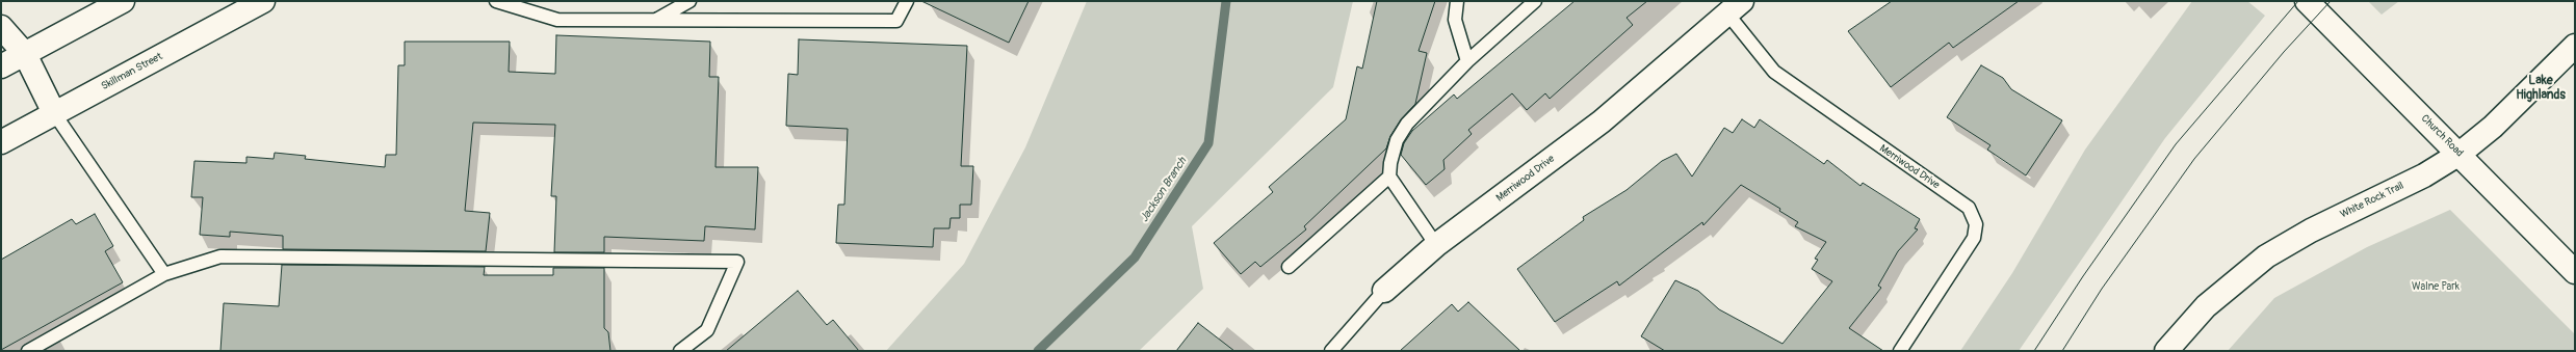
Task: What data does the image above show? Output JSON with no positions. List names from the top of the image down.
{
  "streets": {
    "street": [
      "Skillman Street",
      "Church Road",
      "Merriwood Drive",
      "White Rock Trail"
    ]
  },
  "crossings": [
    ["Church Road", "White Rock Trail"]
  ],
  "districts": ["Lake Highlands"],
  "water": ["Jackson Branch"],
  "parks": ["Walne Park"]
}
